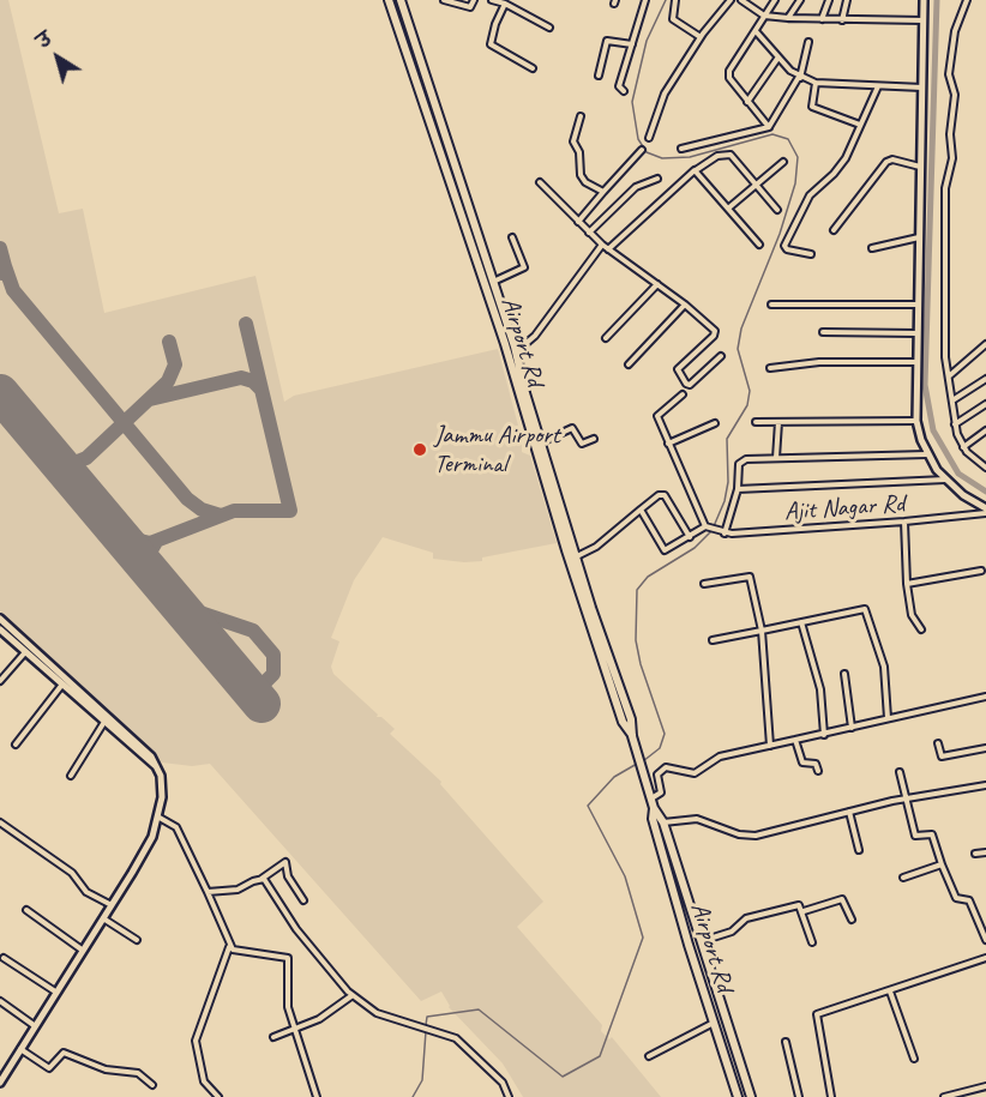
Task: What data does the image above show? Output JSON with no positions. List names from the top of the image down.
{
  "streets": {
    "main road": ["Airport Rd"],
    "street": ["Ajit Nagar Rd"]
  },
  "places": ["Jammu Airport Terminal"],
  "north": "top left"
}
